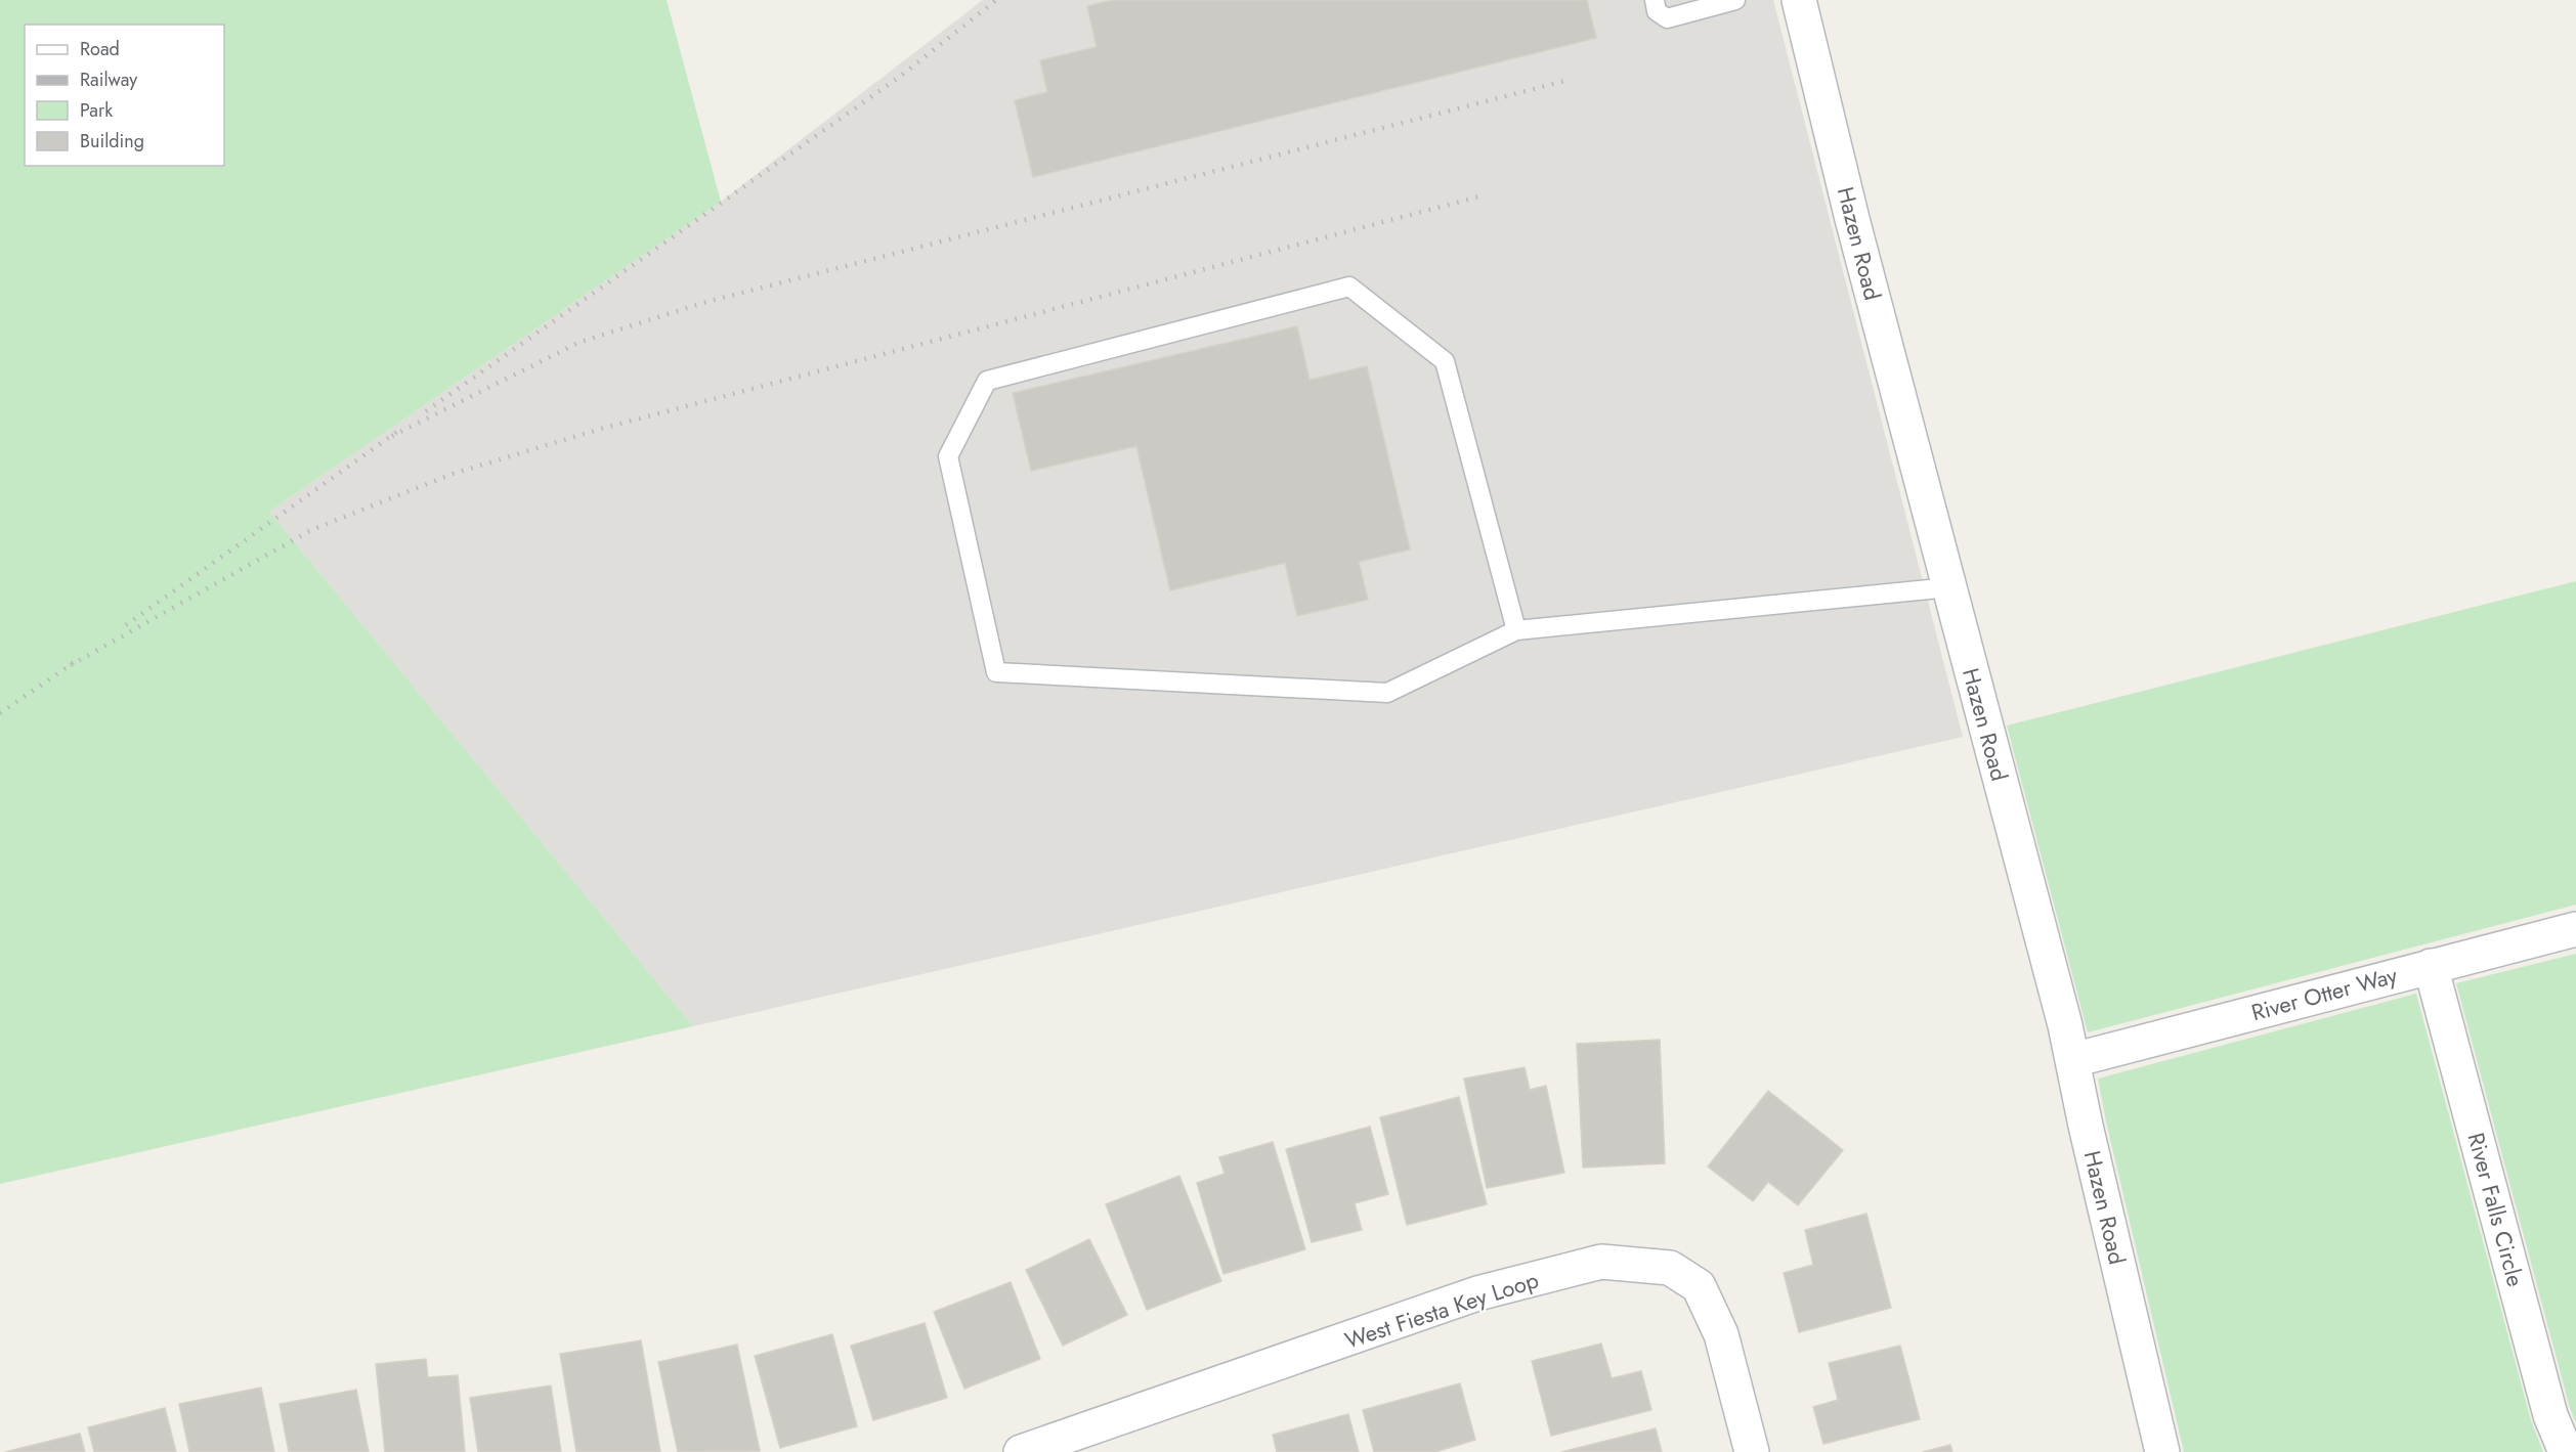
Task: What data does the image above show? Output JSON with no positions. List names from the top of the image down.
{
  "streets": {
    "street": [
      "Hazen Road",
      "River Otter Way",
      "River Falls Circle",
      "West Fiesta Key Loop"
    ]
  },
  "crossings": [
    ["Hazen Road", "River Otter Way"],
    ["River Otter Way", "River Falls Circle"]
  ],
  "legend": [
    "Road",
    "Railway",
    "Park",
    "Building"
  ]
}
